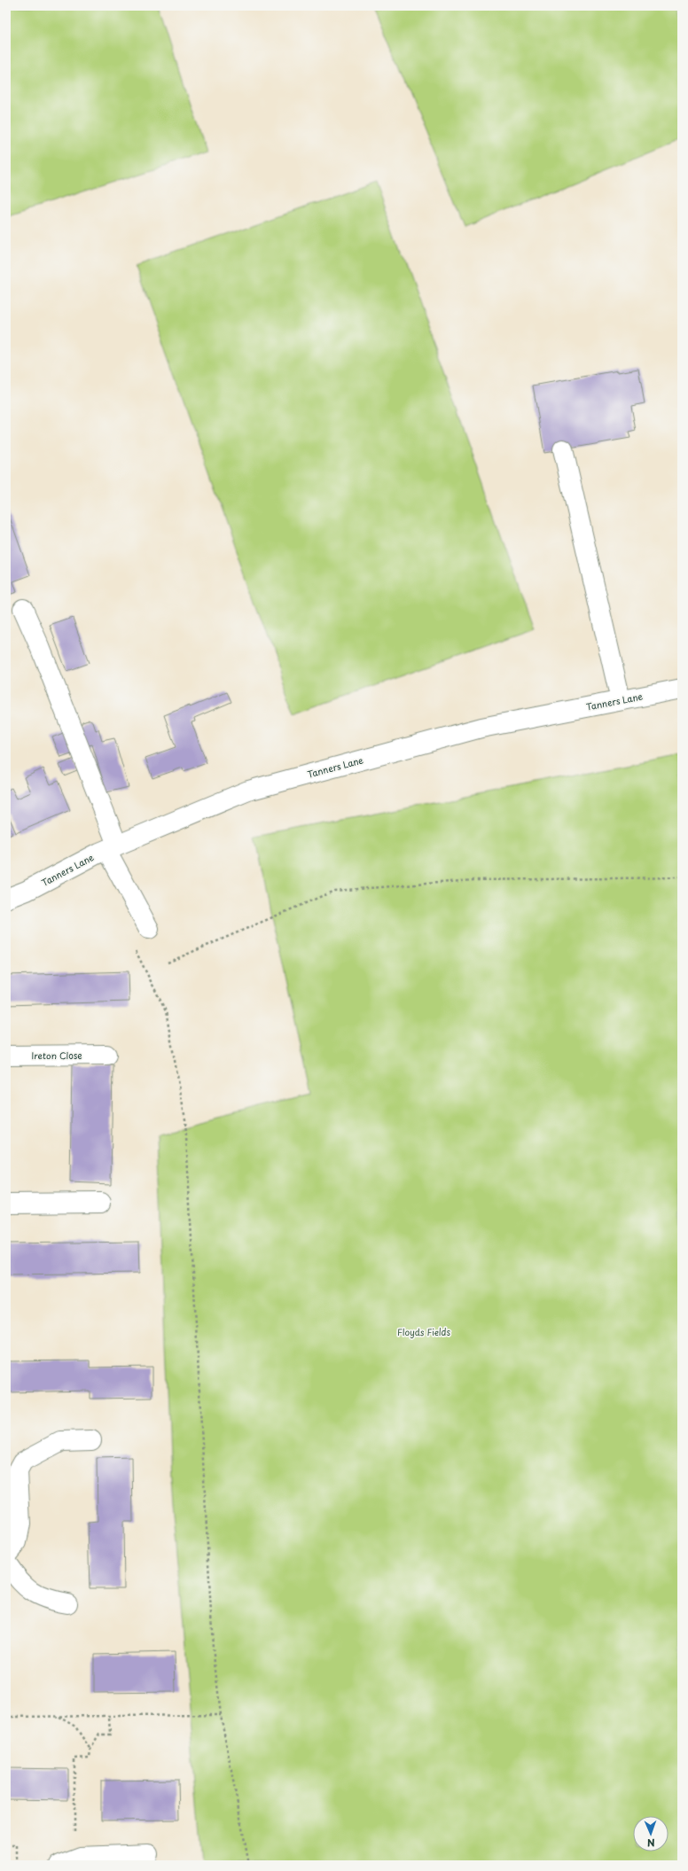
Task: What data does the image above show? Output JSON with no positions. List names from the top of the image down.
{
  "streets": {
    "main road": ["Tanners Lane", "Ireton Close"]
  },
  "parks": ["Floyds Fields"],
  "north": "bottom"
}
